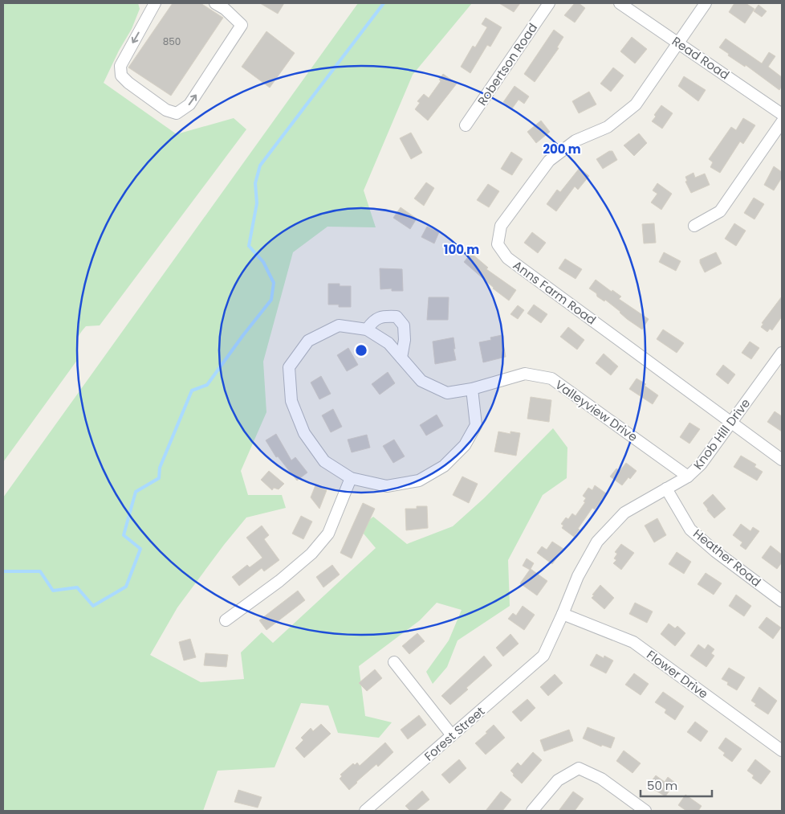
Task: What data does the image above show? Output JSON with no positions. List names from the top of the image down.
{
  "streets": {
    "street": [
      "Read Road",
      "Robertson Road",
      "Anns Farm Road",
      "Valleyview Drive",
      "Knob Hill Drive",
      "Heather Road",
      "Flower Drive",
      "Forest Street"
    ]
  },
  "crossings": [
    ["Read Road", "Anns Farm Road"],
    ["Anns Farm Road", "Knob Hill Drive"],
    ["Valleyview Drive", "Knob Hill Drive"],
    ["Knob Hill Drive", "Heather Road"],
    ["Knob Hill Drive", "Flower Drive"],
    ["Knob Hill Drive", "Forest Street"]
  ],
  "house_numbers": ["850"],
  "scale_bar": "50 m",
  "rings": ["200 m", "100 m"]
}
